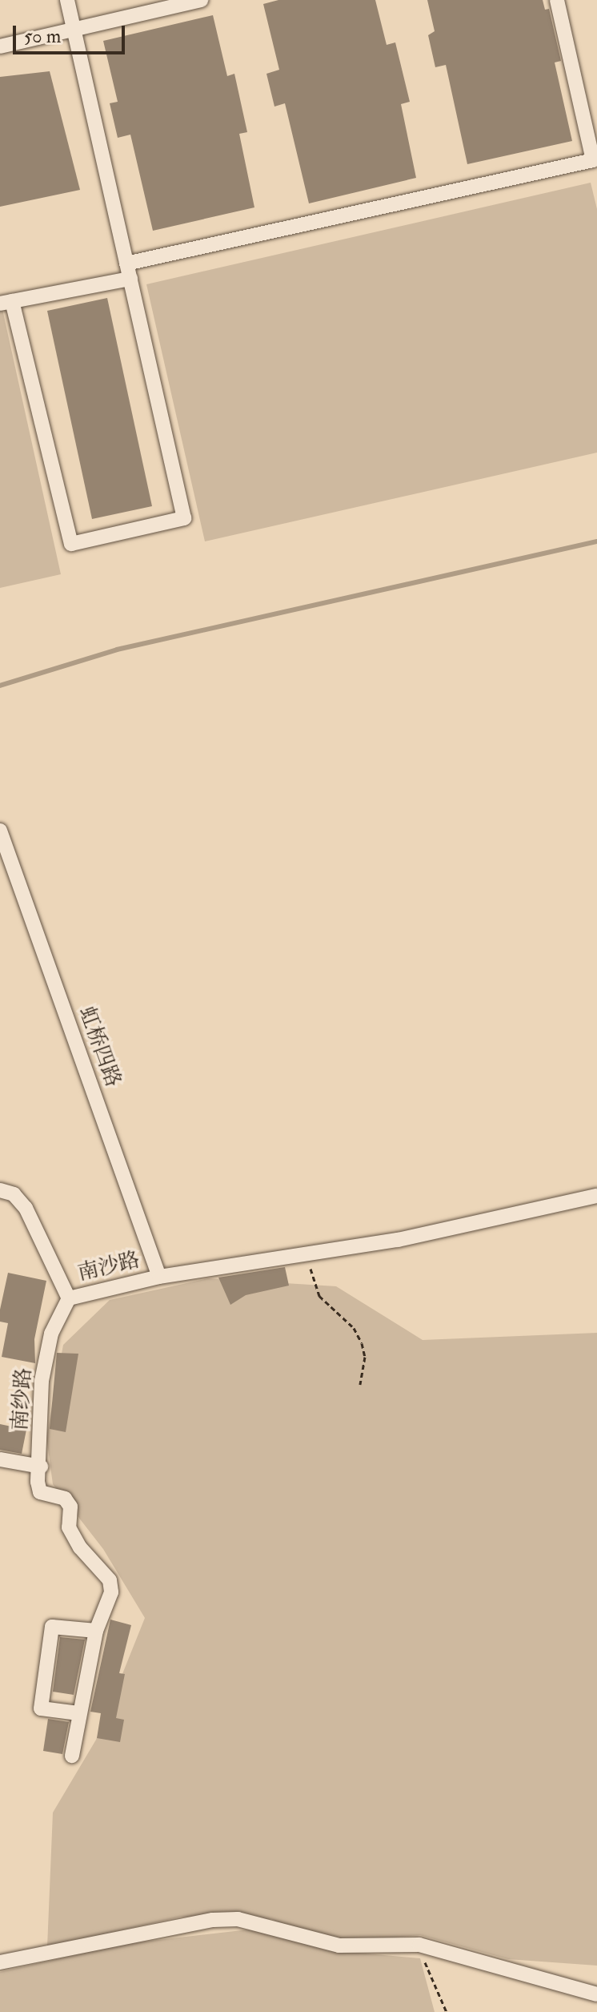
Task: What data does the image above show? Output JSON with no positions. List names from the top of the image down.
{
  "streets": {
    "street": ["虹桥四路", "南沙路", "南纱路"]
  },
  "crossings": [
    ["虹桥四路", "南沙路"],
    ["南沙路", "南纱路"]
  ],
  "scale_bar": "50 m"
}
